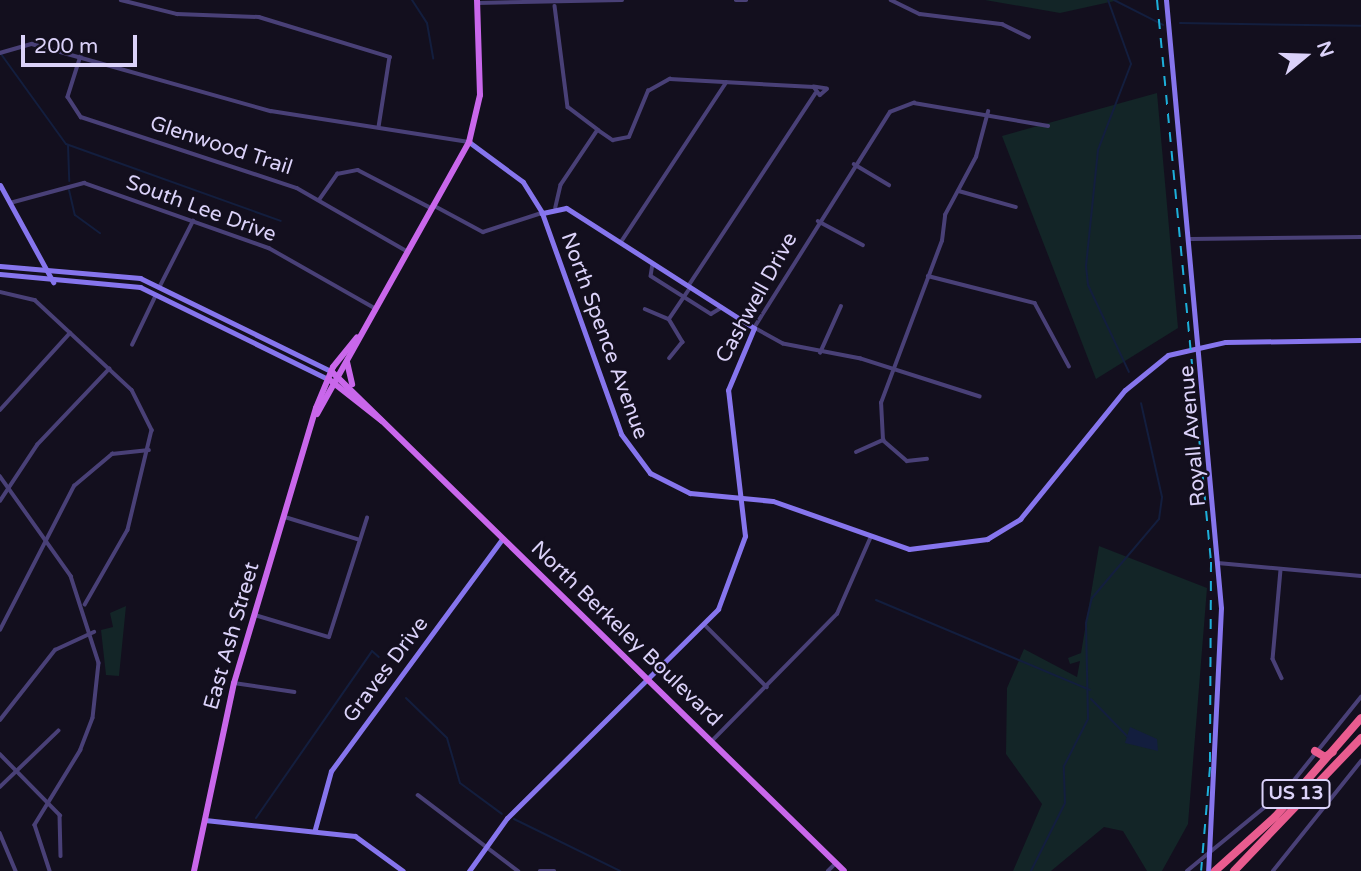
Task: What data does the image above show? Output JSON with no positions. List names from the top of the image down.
{
  "streets": {
    "highway": ["US 13"],
    "main road": ["North Berkeley Boulevard", "East Ash Street"],
    "street": [
      "Glenwood Trail",
      "South Lee Drive",
      "Cashwell Drive",
      "North Spence Avenue",
      "Royall Avenue",
      "Graves Drive"
    ]
  },
  "crossings": [
    ["Glenwood Trail", "East Ash Street"],
    ["South Lee Drive", "East Ash Street"],
    ["Cashwell Drive", "North Spence Avenue"],
    ["Cashwell Drive", "North Berkeley Boulevard"],
    ["North Spence Avenue", "Royall Avenue"],
    ["North Spence Avenue", "East Ash Street"],
    ["North Berkeley Boulevard", "East Ash Street"],
    ["North Berkeley Boulevard", "Graves Drive"]
  ],
  "scale_bar": "200 m",
  "north": "right"
}
